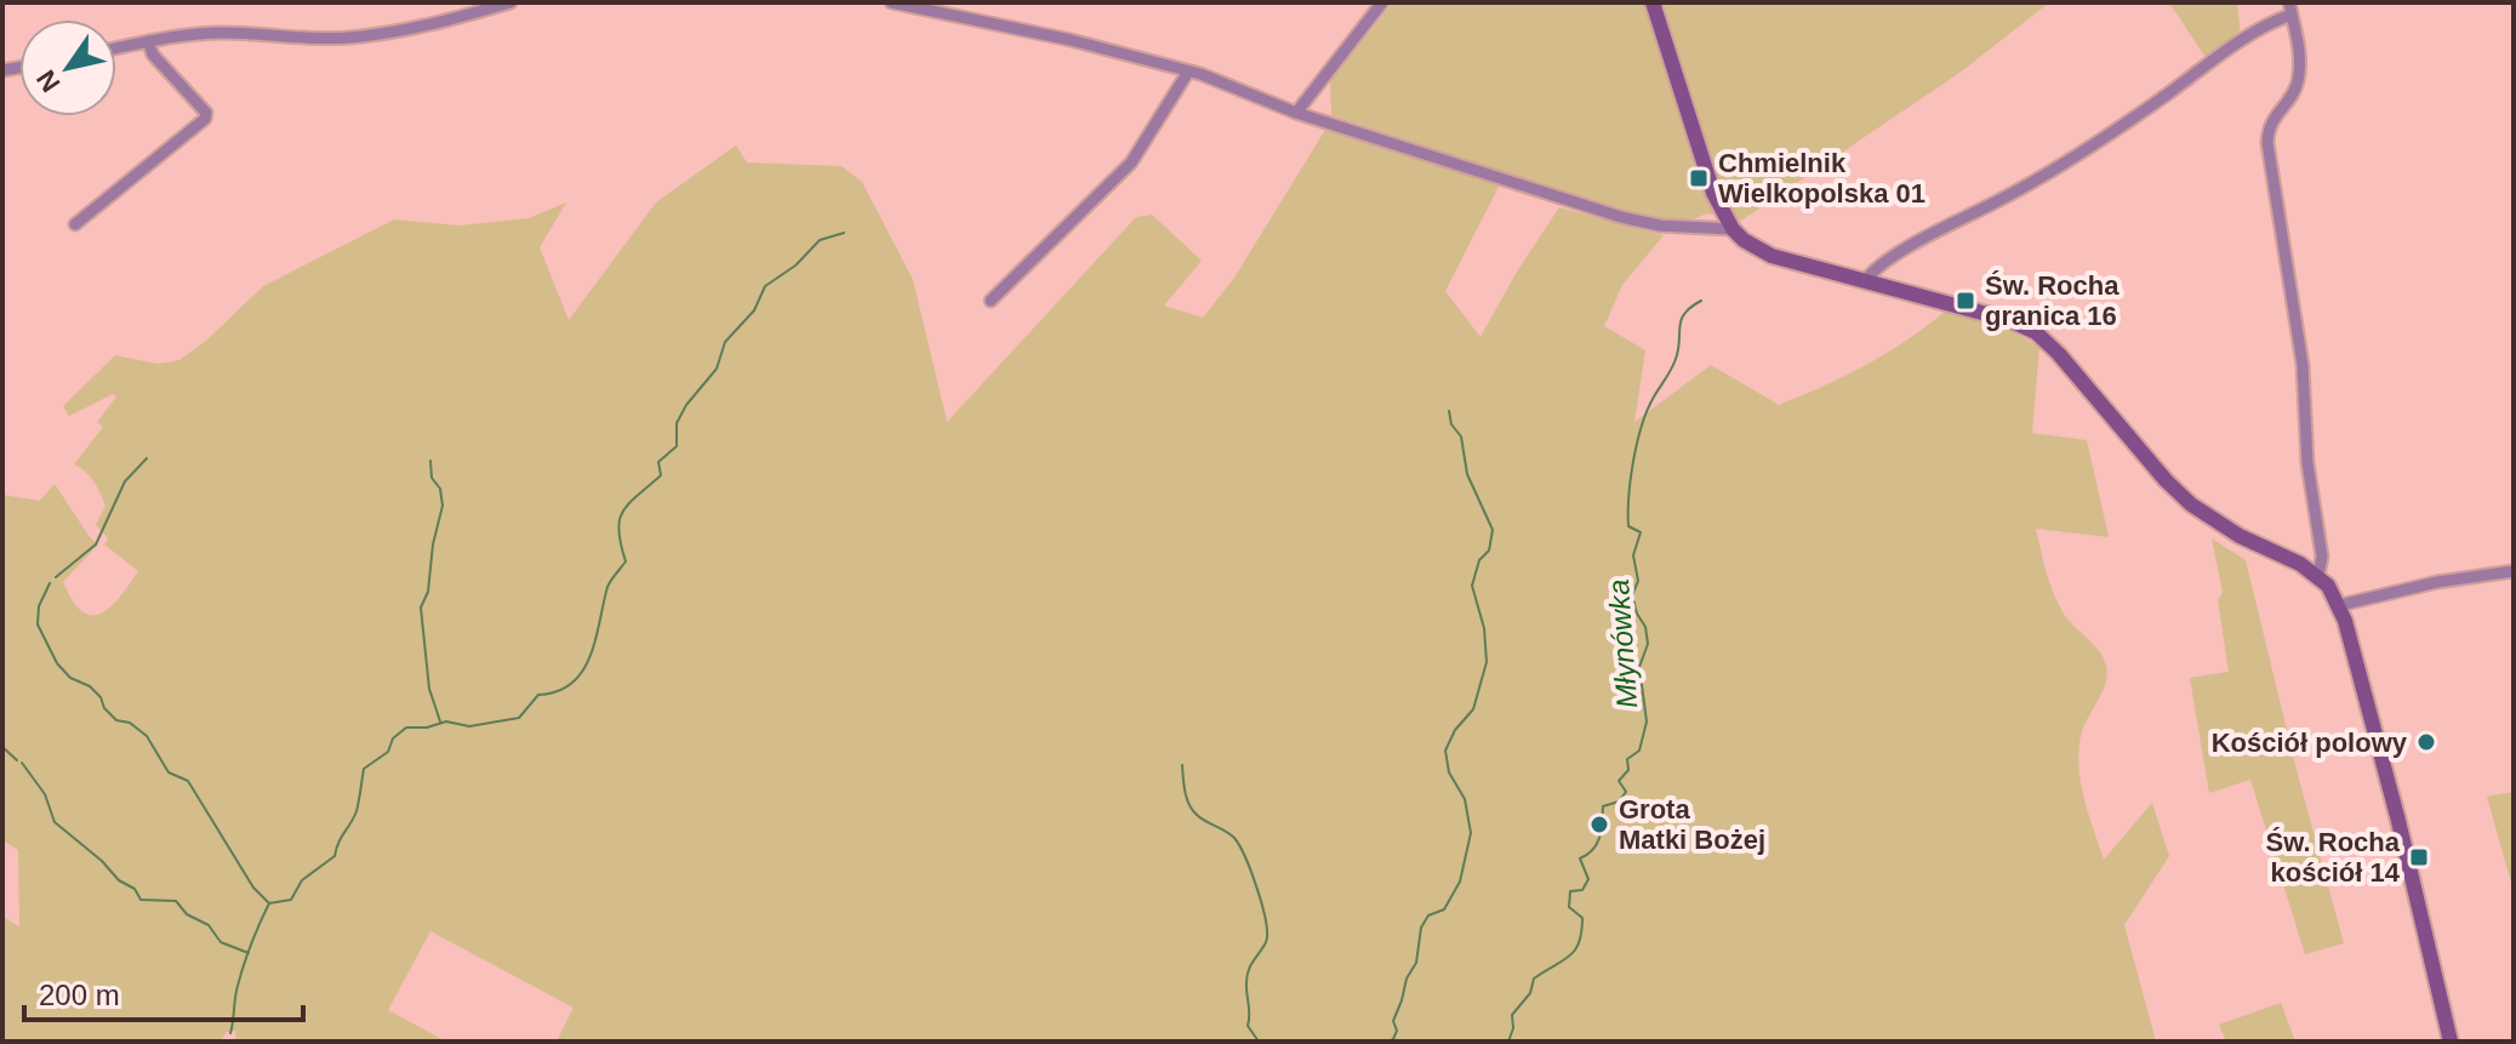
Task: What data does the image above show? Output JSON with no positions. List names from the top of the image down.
{
  "water": ["Młynówka"],
  "places": {
    "transit": ["Chmielnik Wielkopolska 01", "Św. Rocha granica 16", "Św. Rocha kościół 14"],
    "other": ["Kościół polowy", "Grota Matki Bożej"]
  },
  "scale_bar": "200 m",
  "north": "bottom left"
}
